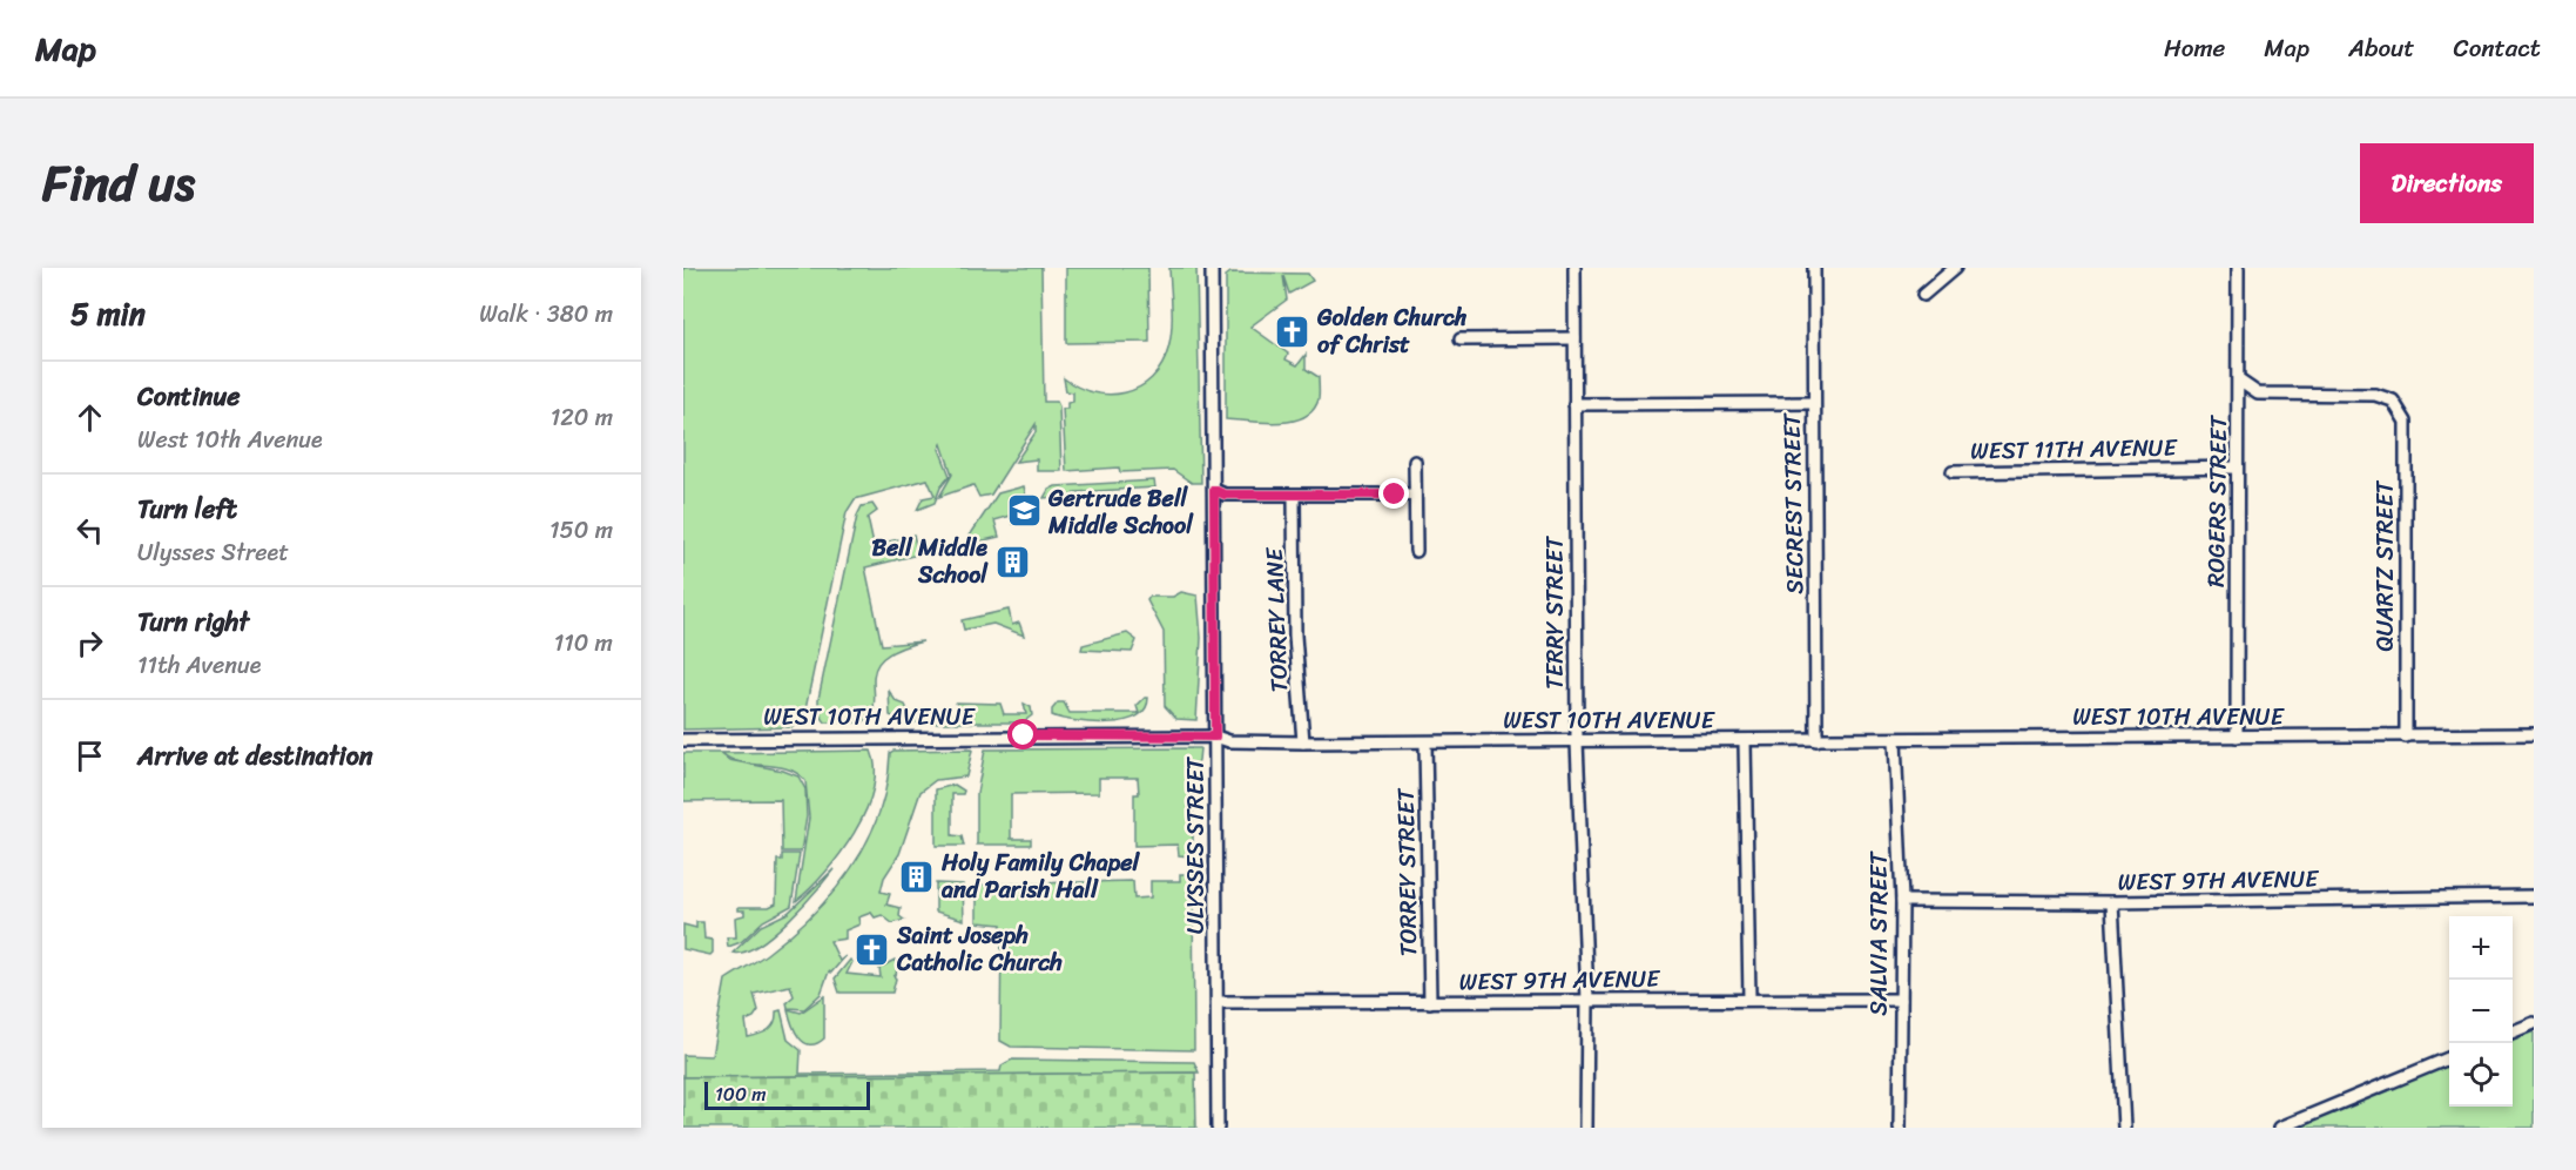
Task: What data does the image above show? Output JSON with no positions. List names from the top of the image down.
{
  "streets": {
    "street": [
      "WEST 11TH AVENUE",
      "ROGERS STREET",
      "SECREST STREET",
      "QUARTZ STREET",
      "TERRY STREET",
      "TORREY LANE",
      "WEST 10TH AVENUE",
      "ULYSSES STREET",
      "TORREY STREET",
      "WEST 9TH AVENUE",
      "SALVIA STREET"
    ]
  },
  "crossings": [
    ["WEST 11TH AVENUE", "ROGERS STREET"],
    ["ROGERS STREET", "QUARTZ STREET"],
    ["ROGERS STREET", "WEST 10TH AVENUE"],
    ["SECREST STREET", "WEST 10TH AVENUE"],
    ["QUARTZ STREET", "WEST 10TH AVENUE"],
    ["TERRY STREET", "WEST 10TH AVENUE"],
    ["TERRY STREET", "WEST 9TH AVENUE"],
    ["TORREY LANE", "WEST 10TH AVENUE"],
    ["WEST 10TH AVENUE", "ULYSSES STREET"],
    ["WEST 10TH AVENUE", "TORREY STREET"],
    ["WEST 10TH AVENUE", "SALVIA STREET"],
    ["ULYSSES STREET", "WEST 9TH AVENUE"],
    ["TORREY STREET", "WEST 9TH AVENUE"],
    ["WEST 9TH AVENUE", "SALVIA STREET"]
  ],
  "places": {
    "church": ["Golden Church of Christ", "Saint Joseph Catholic Church"],
    "school or university": ["Gertrude Bell Middle School"],
    "building": ["Bell Middle School", "Holy Family Chapel and Parish Hall"]
  },
  "scale_bar": "100 m",
  "page": {
    "header": "Map",
    "nav": [
      "Home",
      "Map",
      "About",
      "Contact"
    ],
    "title": "Find us",
    "buttons": "Directions",
    "heading": ["5 min", "Walk · 380 m"],
    "list": [
      ["Continue", "West 10th Avenue", "120 m"],
      ["Turn left", "Ulysses Street", "150 m"],
      ["Turn right", "11th Avenue", "110 m"],
      "Arrive at destination"
    ],
    "map_buttons": ["+", "−"],
    "scale": "100 m"
  }
}
